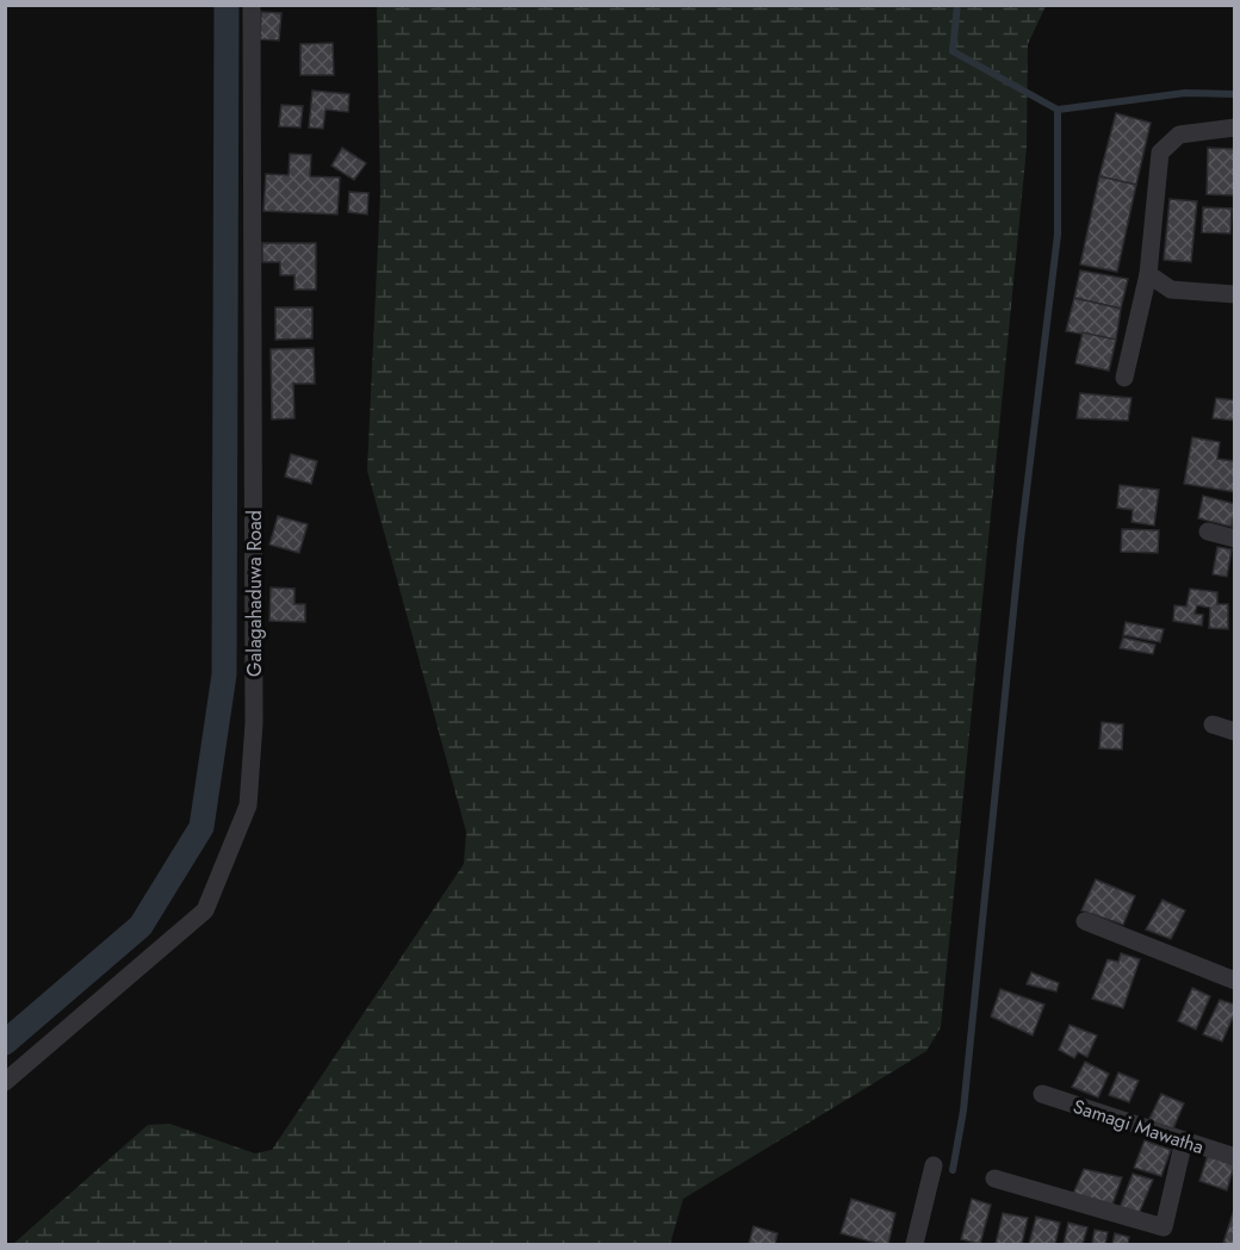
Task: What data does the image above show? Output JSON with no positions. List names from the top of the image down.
{
  "streets": {
    "street": ["Galagahaduwa Road", "Samagi Mawatha"]
  }
}
